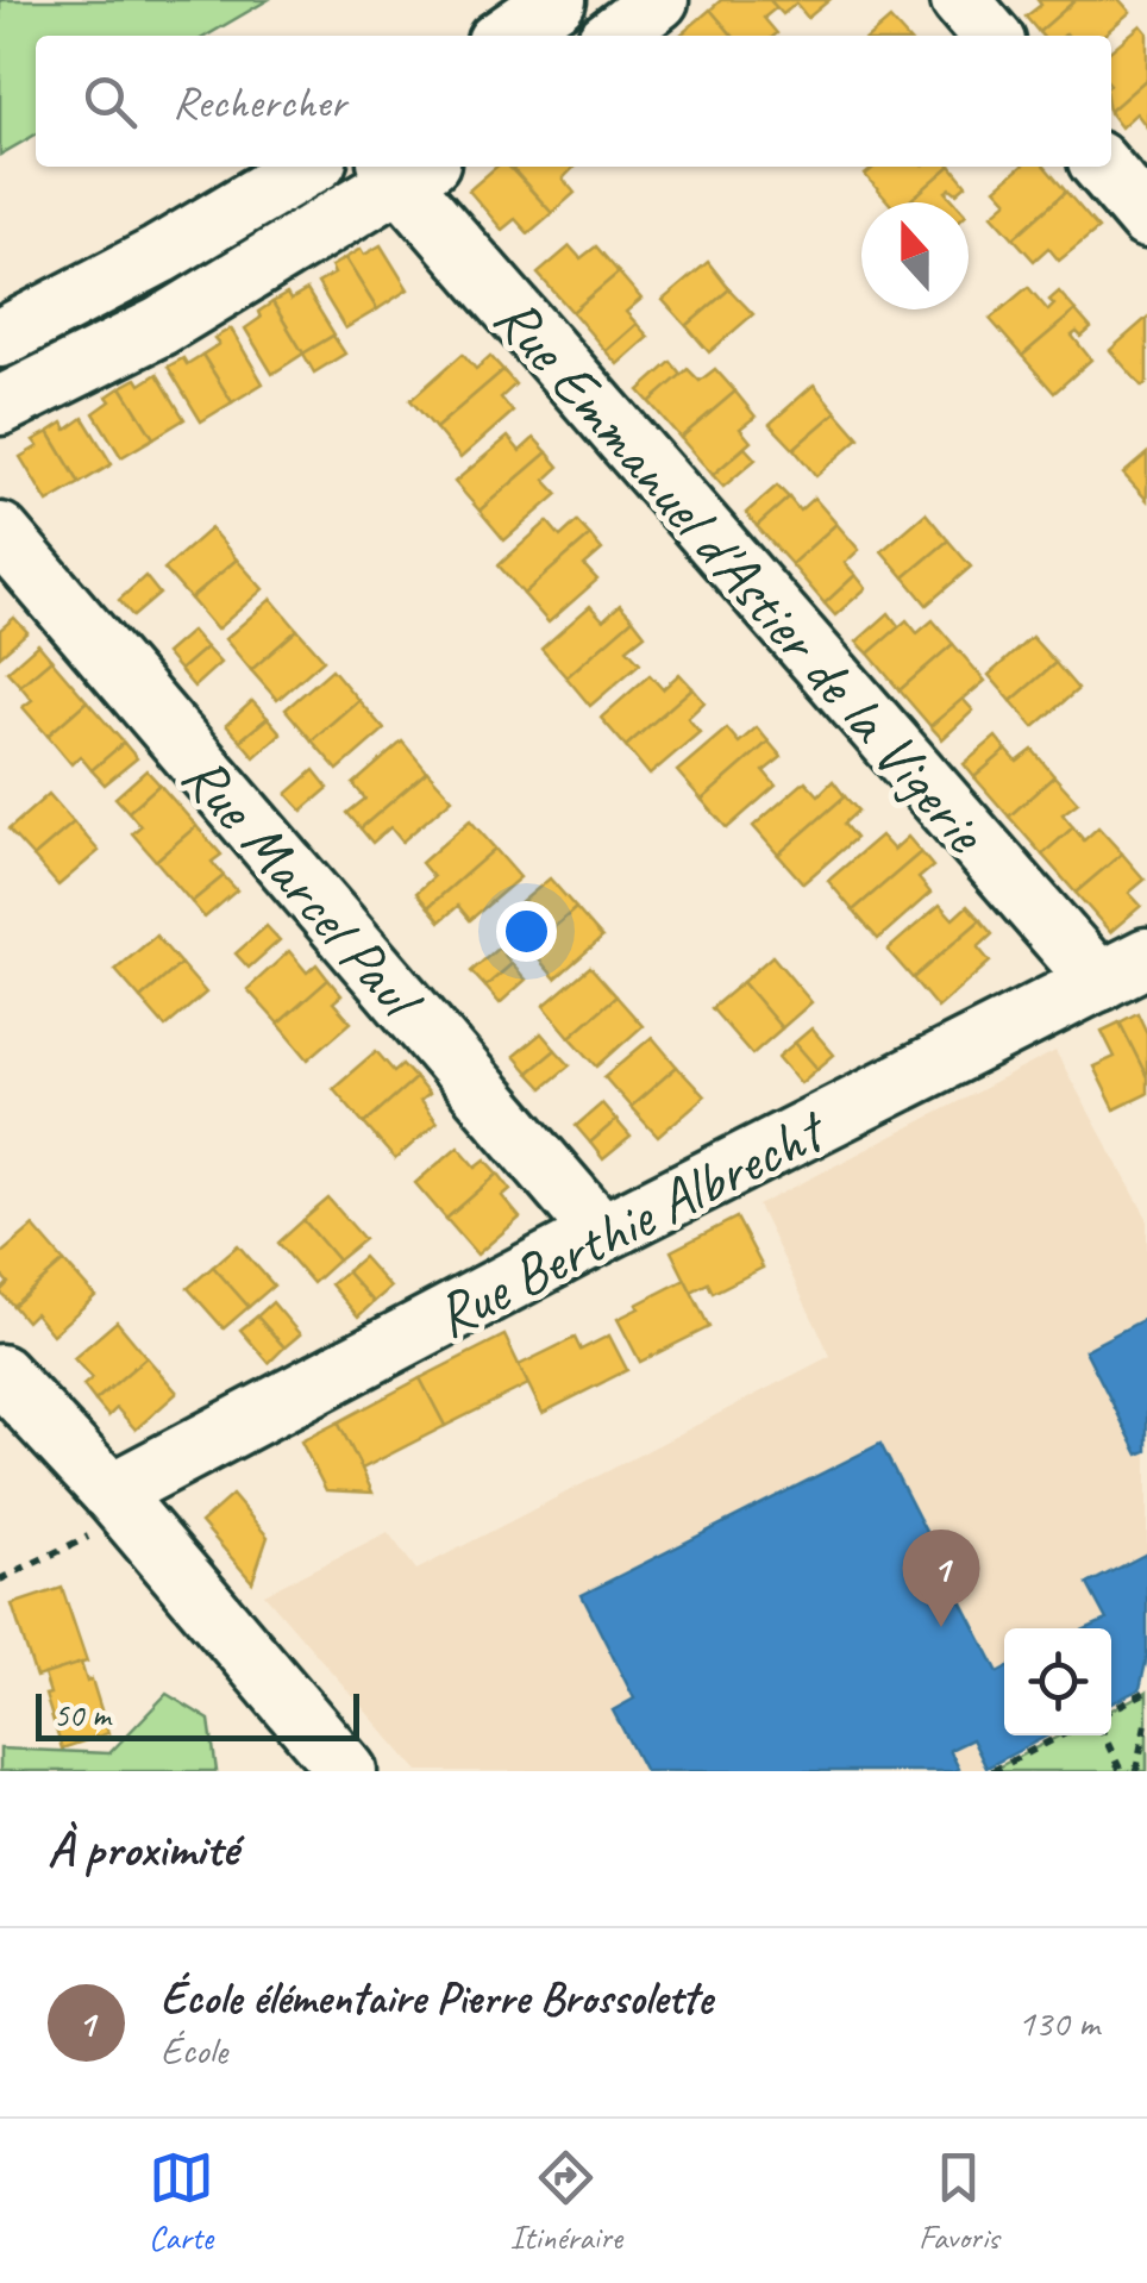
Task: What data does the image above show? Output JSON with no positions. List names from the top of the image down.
{
  "streets": {
    "street": ["Rue Emmanuel d'Astier de la Vigerie", "Rue Marcel Paul", "Rue Berthie Albrecht"]
  },
  "crossings": [
    ["Rue Emmanuel d'Astier de la Vigerie", "Rue Berthie Albrecht"],
    ["Rue Marcel Paul", "Rue Berthie Albrecht"]
  ],
  "scale_bar": "50 m",
  "north": "top",
  "page": {
    "search": "Rechercher",
    "pins": "1",
    "scale": "50 m",
    "heading": "À proximité",
    "list": [
      {
        "mark": "1",
        "name": "École élémentaire Pierre Brossolette",
        "note": "École",
        "value": "130 m"
      }
    ],
    "nav": ["Carte", "Itinéraire", "Favoris"]
  }
}
